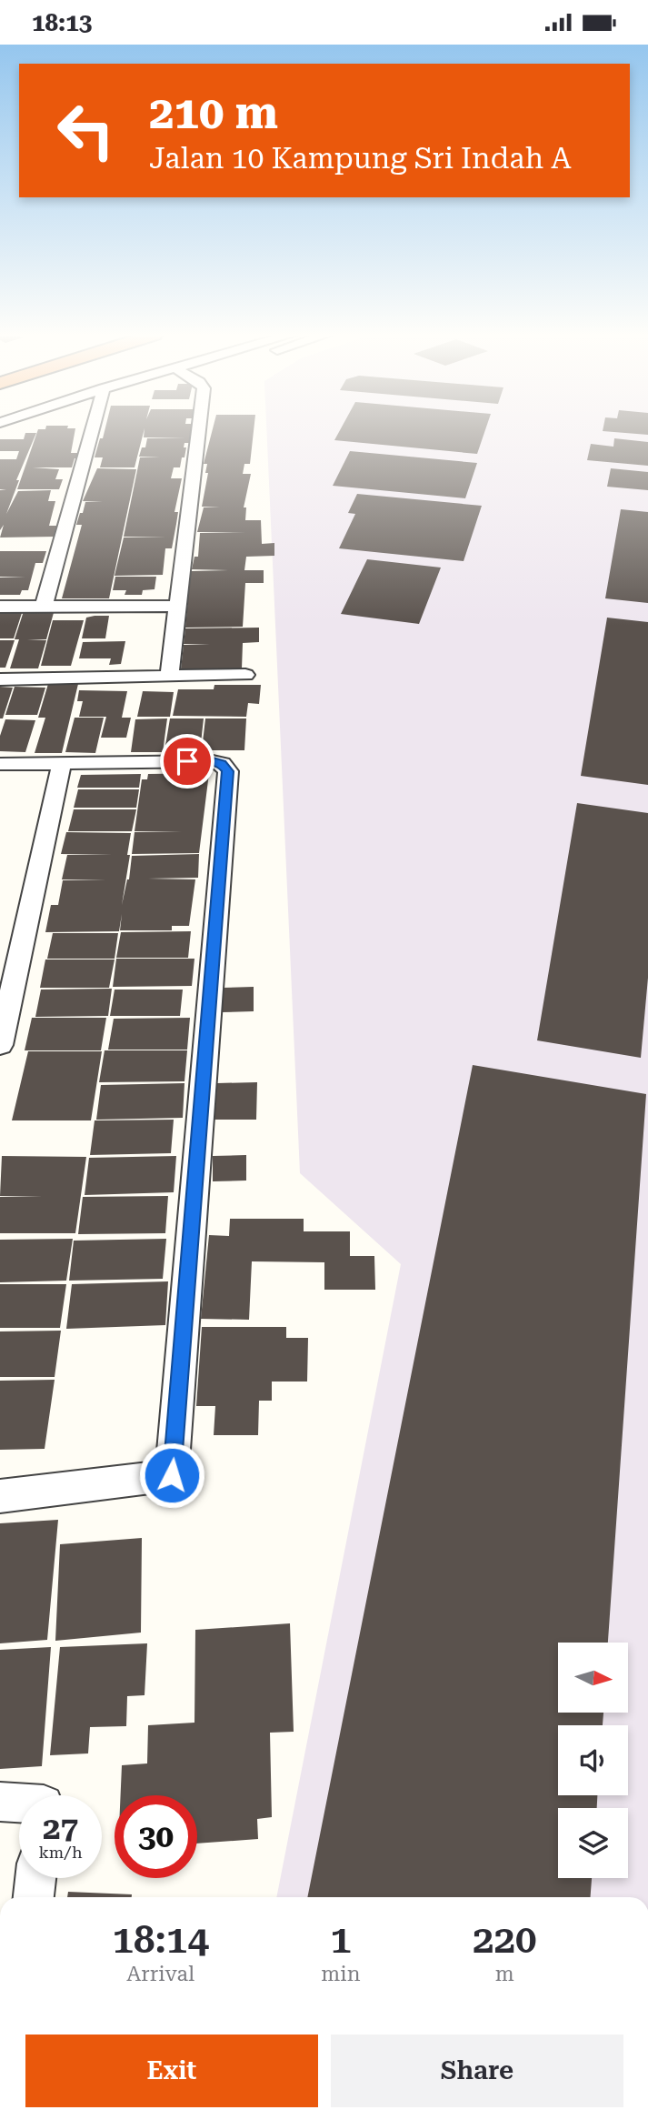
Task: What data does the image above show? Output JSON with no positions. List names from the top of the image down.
{
  "north": "right",
  "page": {
    "status": "18:13",
    "turn": ["210 m", "Jalan 10 Kampung Sri Indah A"],
    "speed": "27 km/h",
    "limit": "30",
    "eta": [
      "18:14",
      "Arrival",
      "1",
      "min",
      "220",
      "m"
    ],
    "buttons": ["Exit", "Share"]
  }
}
